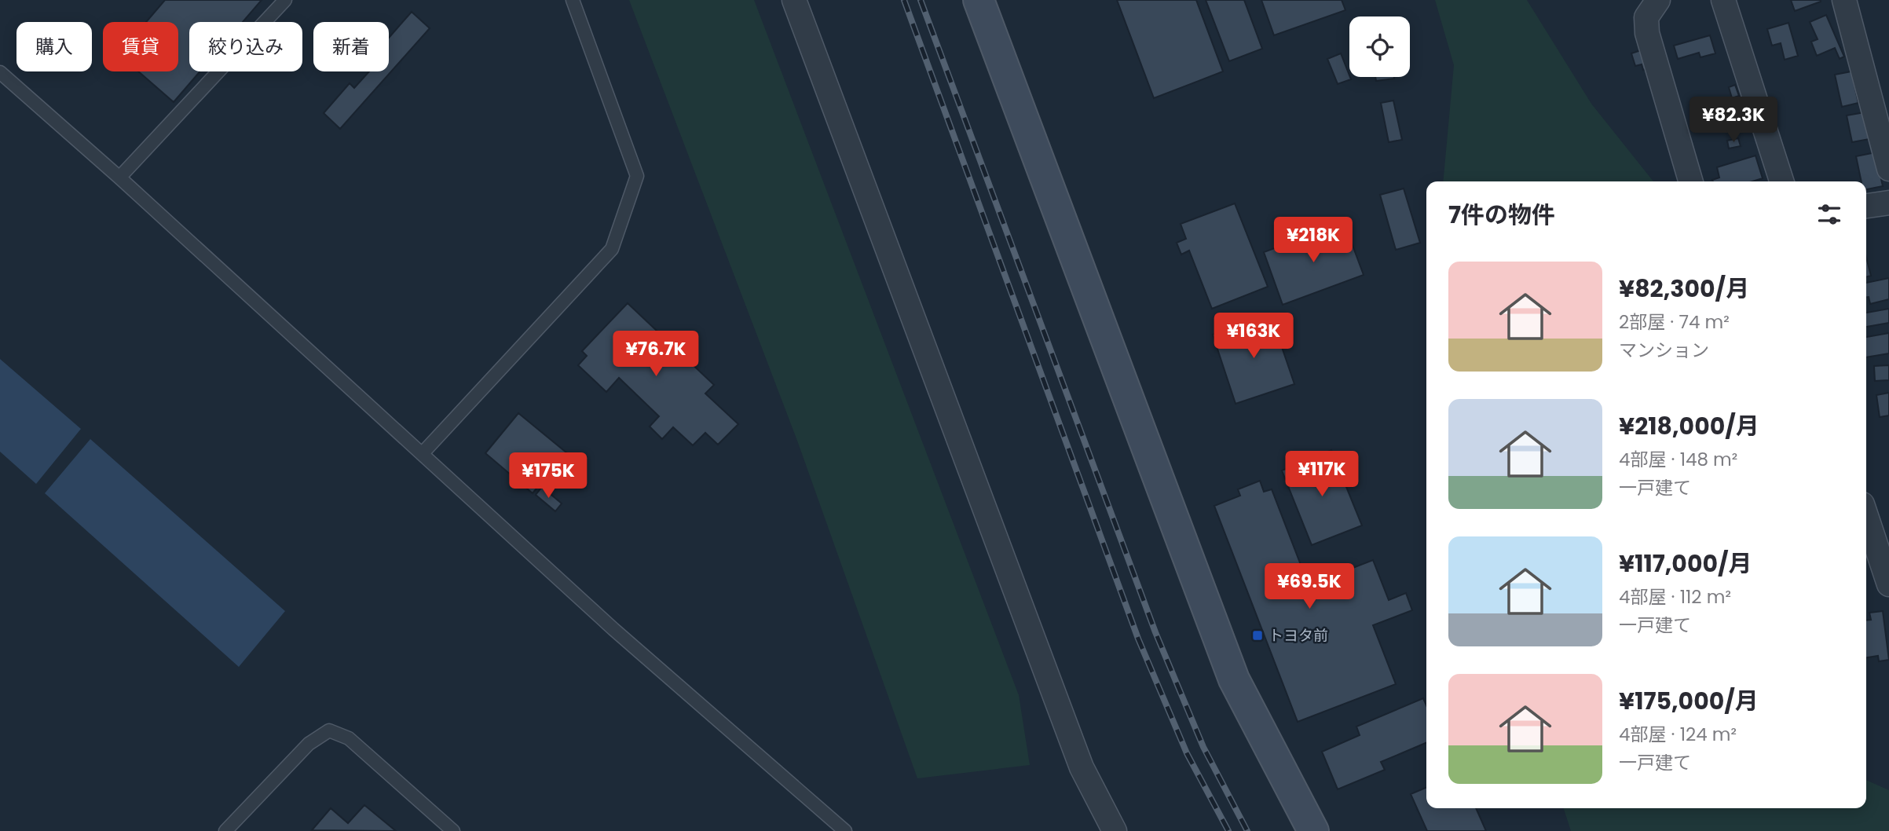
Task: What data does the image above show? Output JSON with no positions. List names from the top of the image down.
{
  "places": {
    "transit": ["トヨタ前"]
  },
  "page": {
    "chip": [
      "購入",
      "賃貸",
      "絞り込み",
      "新着"
    ],
    "price": [
      "¥82.3K",
      "¥218K",
      "¥163K",
      "¥76.7K",
      "¥117K",
      "¥175K",
      "¥69.5K"
    ],
    "heading": "7件の物件",
    "list": [
      {
        "name": "¥82,300/月",
        "note": "2部屋 · 74 m² · マンション"
      },
      {
        "name": "¥218,000/月",
        "note": "4部屋 · 148 m² · 一戸建て"
      },
      {
        "name": "¥117,000/月",
        "note": "4部屋 · 112 m² · 一戸建て"
      },
      {
        "name": "¥175,000/月",
        "note": "4部屋 · 124 m² · 一戸建て"
      }
    ]
  }
}
